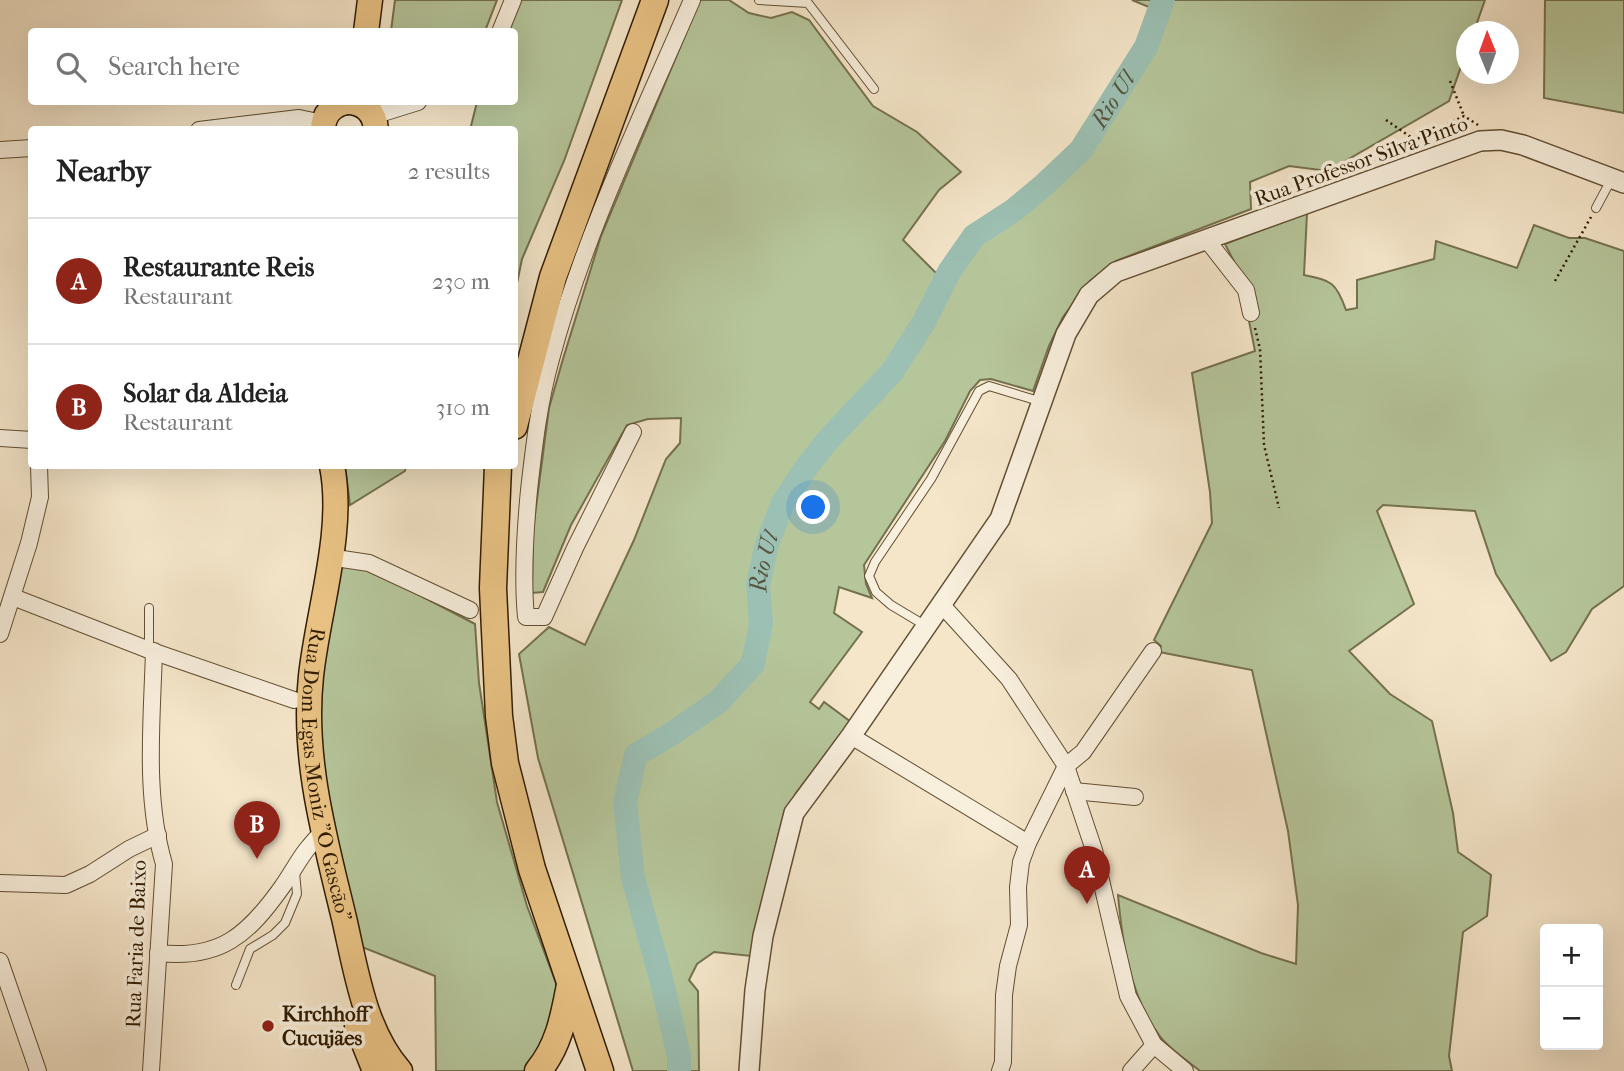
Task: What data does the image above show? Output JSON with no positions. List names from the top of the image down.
{
  "streets": {
    "main road": ["Rua Dom Egas Moniz \"O Gascão\""],
    "street": ["Rua Professor Silva Pinto", "Rua Faria de Baixo"]
  },
  "water": ["Rio Ul"],
  "places": ["Kirchhoff Cucujães"],
  "north": "top",
  "page": {
    "search": "Search here",
    "heading": ["Nearby", "2 results"],
    "list": [
      {
        "mark": "A",
        "name": "Restaurante Reis",
        "note": "Restaurant",
        "value": "230 m"
      },
      {
        "mark": "B",
        "name": "Solar da Aldeia",
        "note": "Restaurant",
        "value": "310 m"
      }
    ],
    "pins": ["B", "A"],
    "map_buttons": ["+", "−"]
  }
}
